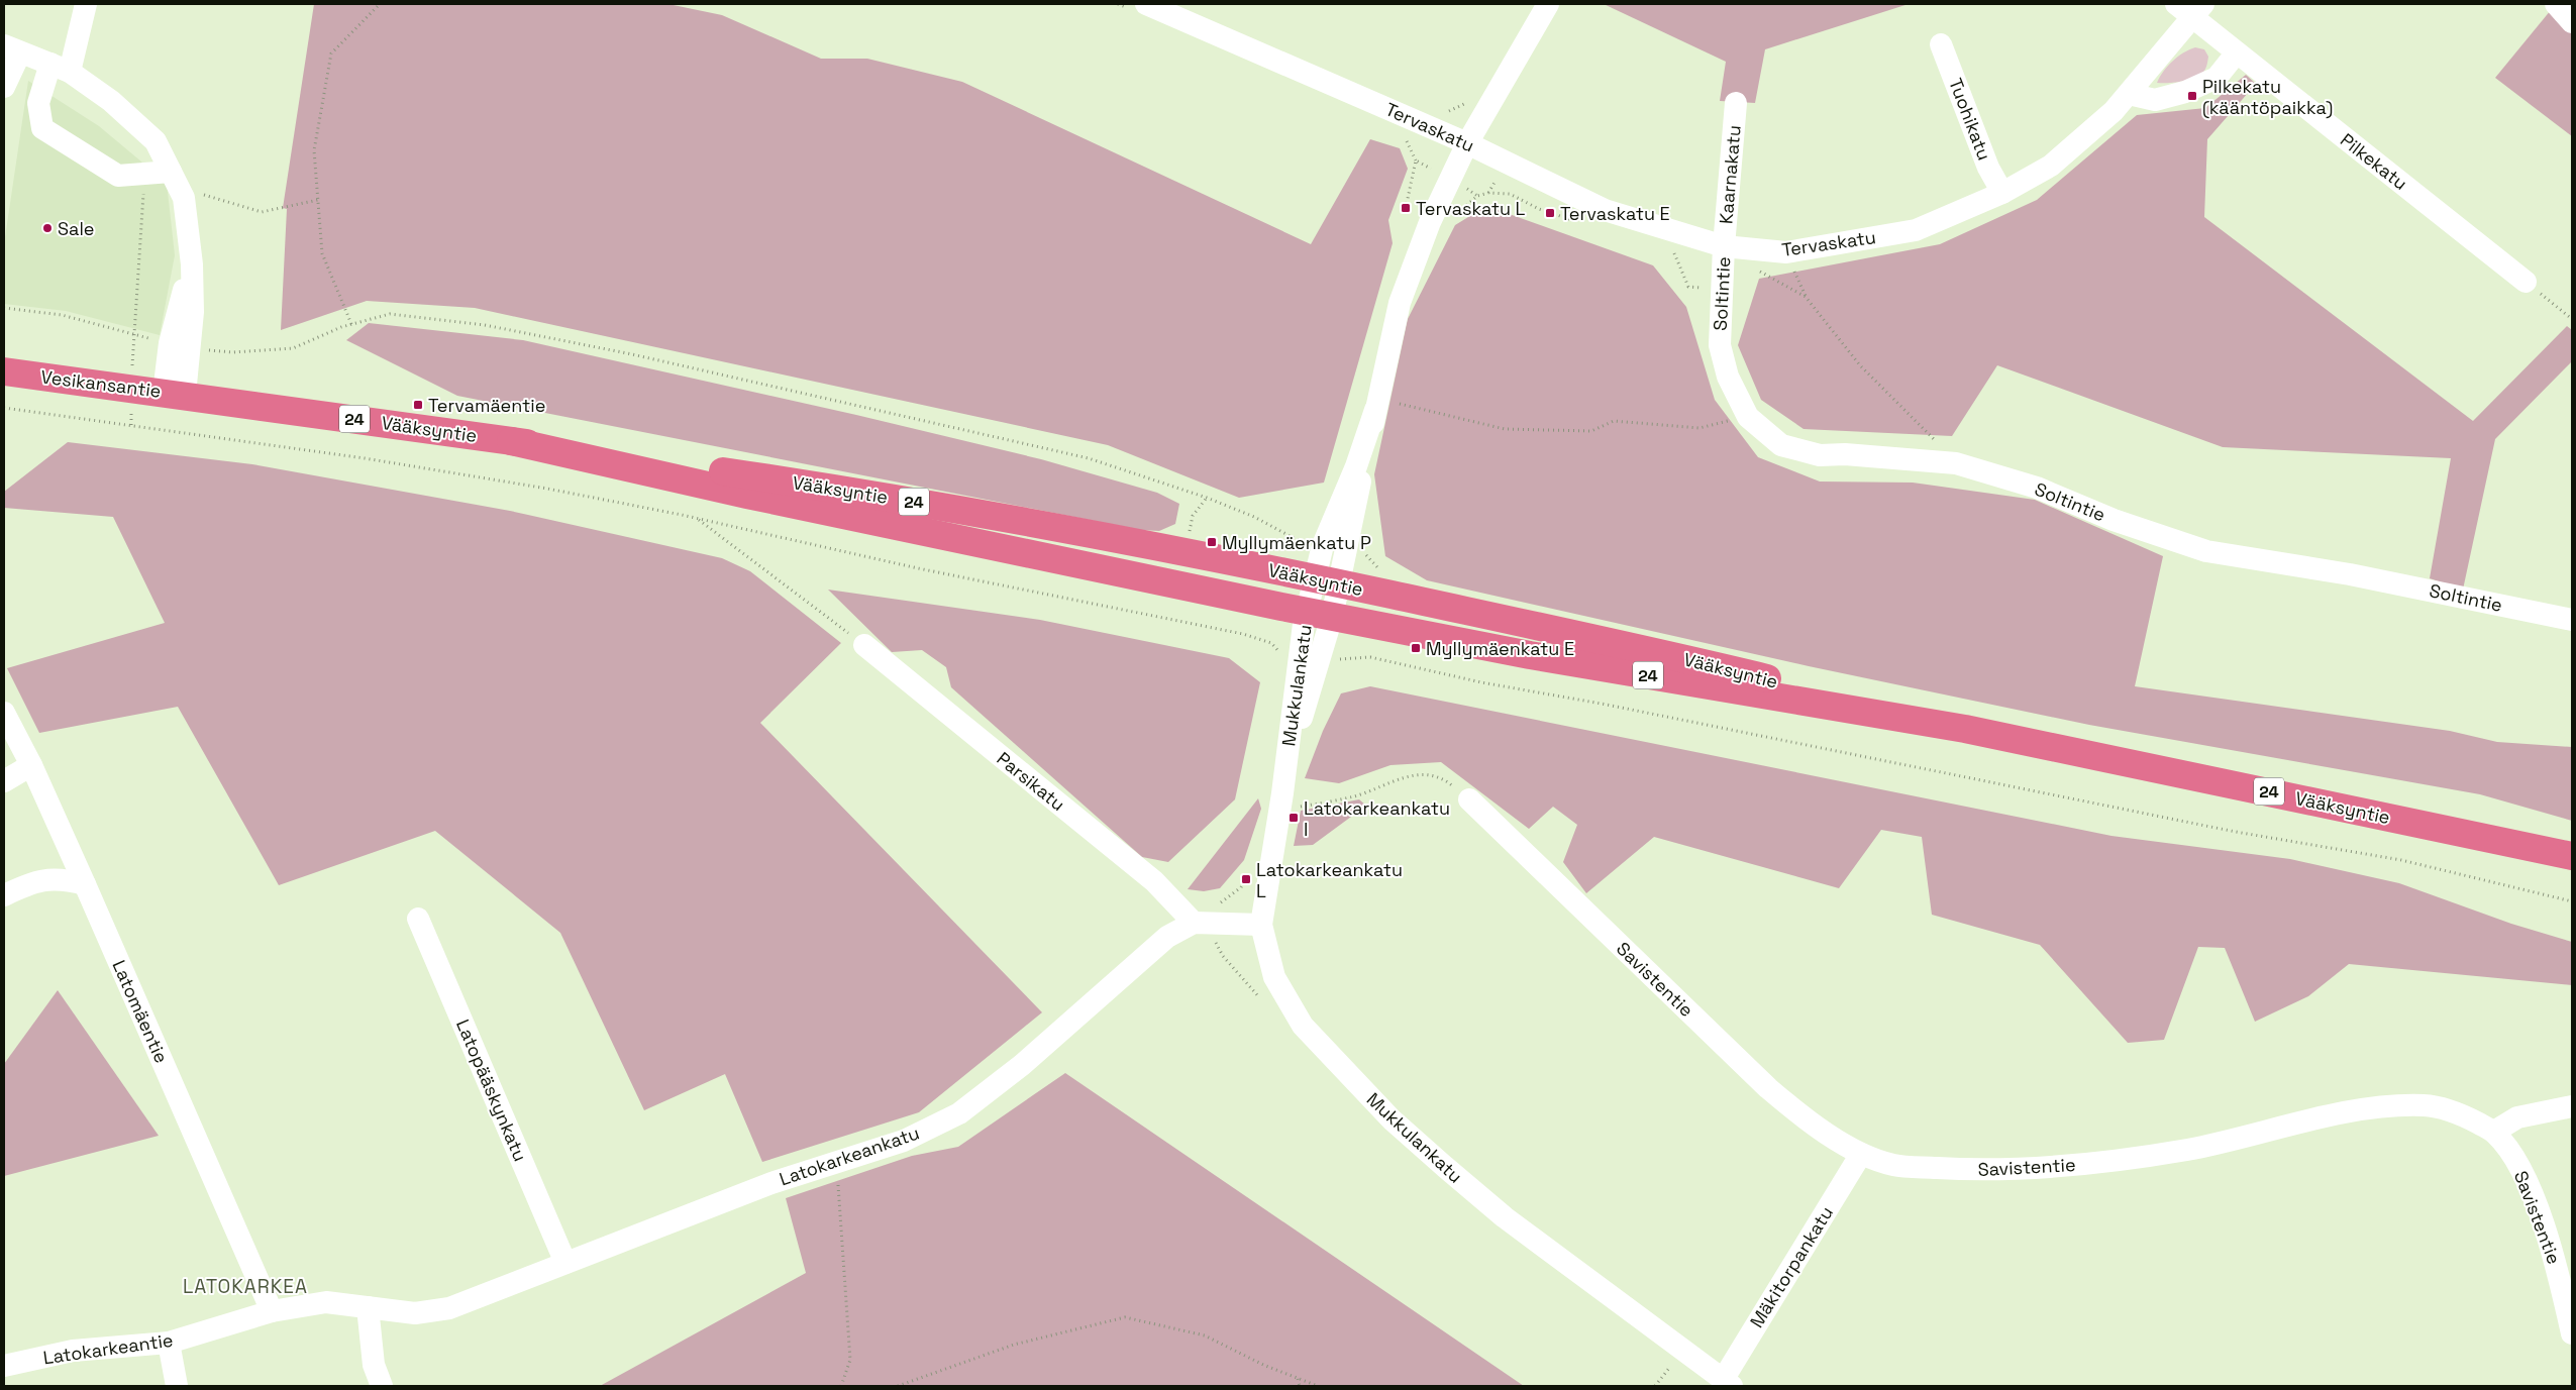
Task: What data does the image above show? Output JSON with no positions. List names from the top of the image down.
{
  "streets": {
    "highway": ["Vesikansantie", "24", "Vääksyntie"],
    "street": [
      "Tuohikatu",
      "Tervaskatu",
      "Pilkekatu",
      "Kaarnakatu",
      "Soltintie",
      "Mukkulankatu",
      "Parsikatu",
      "Savistentie",
      "Latomäentie",
      "Latopääskynkatu",
      "Latokarkeankatu",
      "Mäkitorpankatu",
      "Latokarkeantie"
    ]
  },
  "crossings": [
    ["Tuohikatu", "Tervaskatu"],
    ["Tervaskatu", "Pilkekatu"],
    ["Tervaskatu", "Kaarnakatu"],
    ["Tervaskatu", "Soltintie"],
    ["Tervaskatu", "Mukkulankatu"],
    ["Kaarnakatu", "Soltintie"],
    ["Vesikansantie", "Vääksyntie"],
    ["Vääksyntie", "Mukkulankatu"],
    ["Mukkulankatu", "Mäkitorpankatu"],
    ["Parsikatu", "Latokarkeankatu"],
    ["Savistentie", "Mäkitorpankatu"],
    ["Latomäentie", "Latokarkeantie"],
    ["Latopääskynkatu", "Latokarkeankatu"],
    ["Latokarkeankatu", "Latokarkeantie"]
  ],
  "districts": ["LATOKARKEA"],
  "places": {
    "transit": [
      "Pilkekatu (kääntöpaikka)",
      "Tervaskatu L",
      "Tervaskatu E",
      "Tervamäentie",
      "Myllymäenkatu P",
      "Myllymäenkatu E",
      "Latokarkeankatu I",
      "Latokarkeankatu L"
    ],
    "other": ["Sale"]
  }
}
